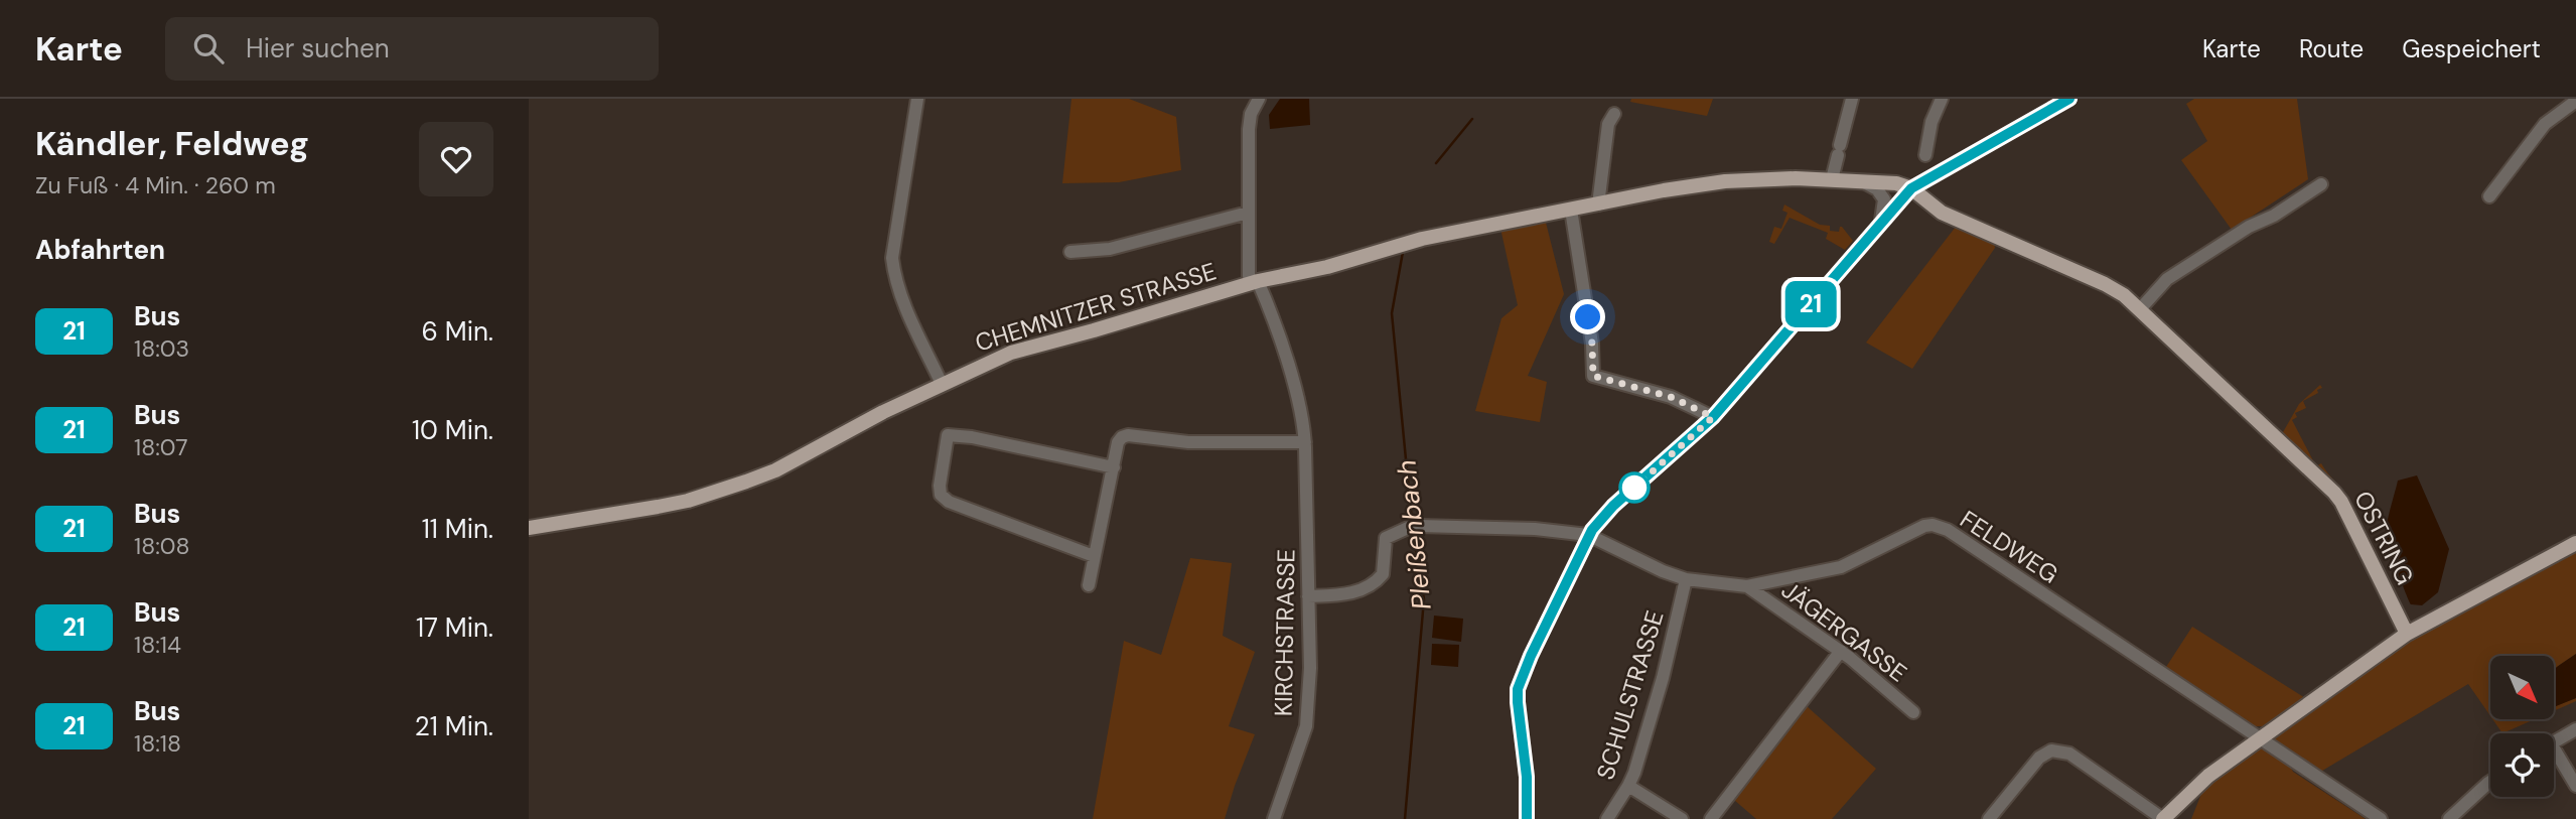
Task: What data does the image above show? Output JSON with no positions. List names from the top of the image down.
{
  "streets": {
    "main road": ["CHEMNITZER STRASSE", "OSTRING"],
    "street": [
      "FELDWEG",
      "JÄGERGASSE",
      "KIRCHSTRASSE",
      "SCHULSTRASSE"
    ]
  },
  "crossings": [
    ["CHEMNITZER STRASSE", "OSTRING"],
    ["CHEMNITZER STRASSE", "KIRCHSTRASSE"],
    ["FELDWEG", "JÄGERGASSE"],
    ["FELDWEG", "KIRCHSTRASSE"],
    ["FELDWEG", "SCHULSTRASSE"]
  ],
  "water": ["Pleißenbach"],
  "lines": ["bus line 21"],
  "north": "bottom right",
  "page": {
    "header": "Karte",
    "search": "Hier suchen",
    "nav": ["Karte", "Route", "Gespeichert"],
    "heading": [
      ["Kändler, Feldweg", "Zu Fuß · 4 Min. · 260 m"],
      "Abfahrten"
    ],
    "on_map": "21",
    "list": [
      {
        "mark": "21",
        "name": "Bus",
        "note": "18:03",
        "value": "6 Min."
      },
      {
        "mark": "21",
        "name": "Bus",
        "note": "18:07",
        "value": "10 Min."
      },
      {
        "mark": "21",
        "name": "Bus",
        "note": "18:08",
        "value": "11 Min."
      },
      {
        "mark": "21",
        "name": "Bus",
        "note": "18:14",
        "value": "17 Min."
      },
      {
        "mark": "21",
        "name": "Bus",
        "note": "18:18",
        "value": "21 Min."
      }
    ]
  }
}
